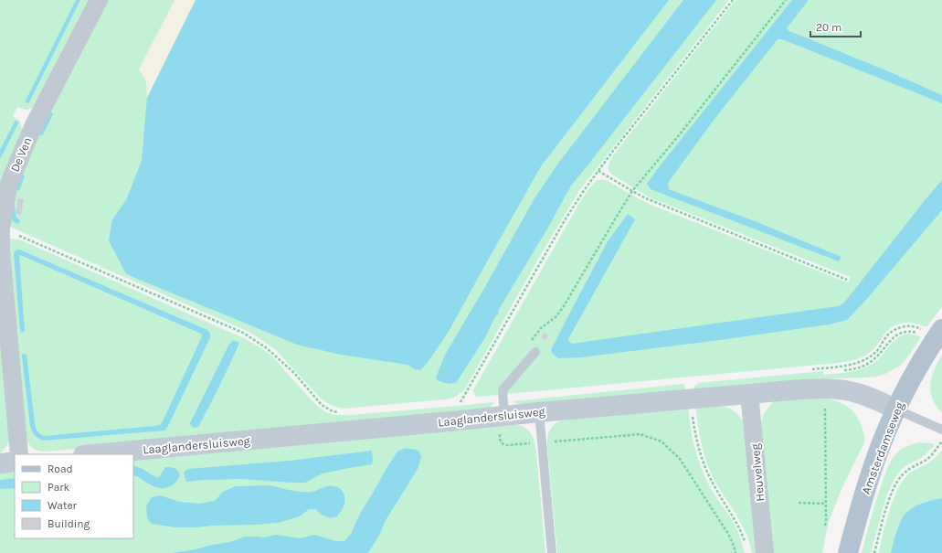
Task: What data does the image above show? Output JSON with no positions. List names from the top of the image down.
{
  "streets": {
    "main road": ["Amsterdamseweg"],
    "street": ["De Ven", "Laaglandersluisweg", "Heuvelweg"]
  },
  "crossings": [
    ["Laaglandersluisweg", "Amsterdamseweg"],
    ["Laaglandersluisweg", "Heuvelweg"]
  ],
  "legend": [
    "Road",
    "Park",
    "Water",
    "Building"
  ],
  "scale_bar": "20 m"
}
